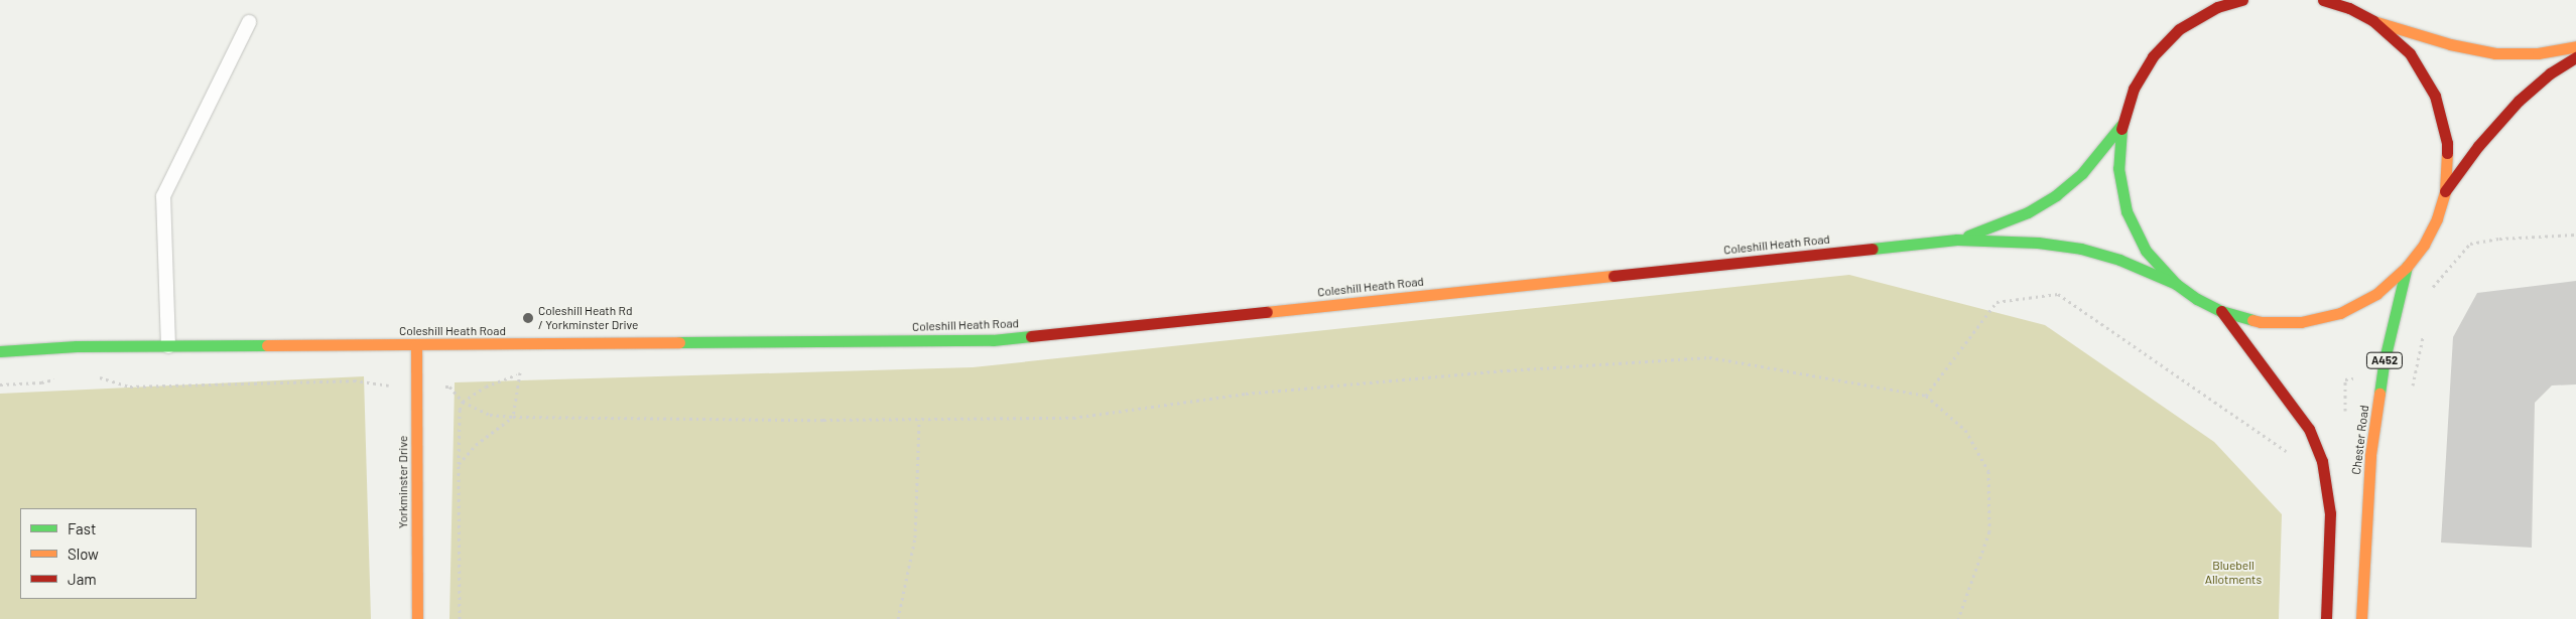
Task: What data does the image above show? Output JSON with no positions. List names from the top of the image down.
{
  "streets": {
    "main road": [
      "Coleshill Heath Road",
      "A452",
      "Chester Road",
      "Yorkminster Drive"
    ]
  },
  "crossings": [
    ["Coleshill Heath Road", "Yorkminster Drive"]
  ],
  "parks": ["Bluebell Allotments"],
  "places": ["Coleshill Heath Rd / Yorkminster Drive"],
  "legend": ["Fast", "Slow", "Jam"]
}
